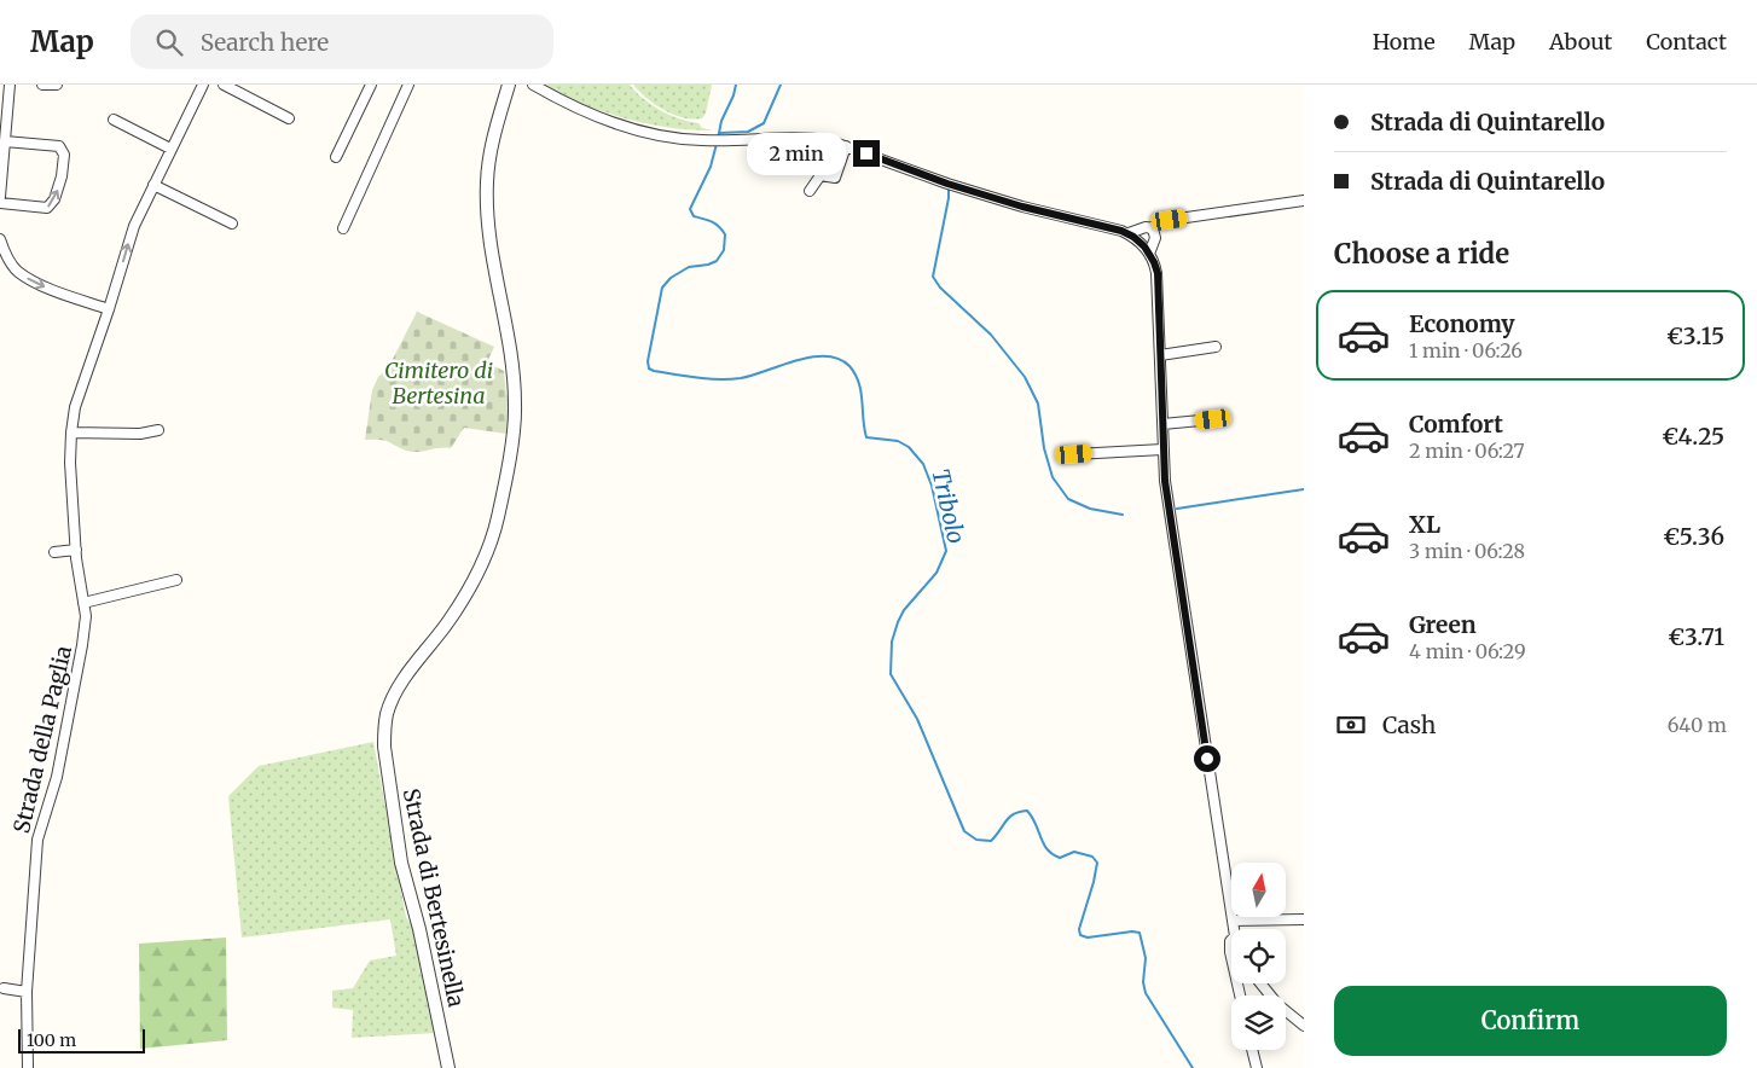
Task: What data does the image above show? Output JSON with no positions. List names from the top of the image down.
{
  "streets": {
    "street": ["Strada della Paglia", "Strada di Bertesinella"]
  },
  "water": ["Tribolo"],
  "parks": ["Cimitero di Bertesina"],
  "scale_bar": "100 m",
  "north": "top",
  "page": {
    "header": "Map",
    "search": "Search here",
    "nav": [
      "Home",
      "Map",
      "About",
      "Contact"
    ],
    "banner": ["Strada di Quintarello", "Strada di Quintarello"],
    "bubble": "2 min",
    "heading": "Choose a ride",
    "list": [
      {
        "name": "Economy",
        "note": "1 min · 06:26",
        "value": "€3.15"
      },
      {
        "name": "Comfort",
        "note": "2 min · 06:27",
        "value": "€4.25"
      },
      {
        "name": "XL",
        "note": "3 min · 06:28",
        "value": "€5.36"
      },
      {
        "name": "Green",
        "note": "4 min · 06:29",
        "value": "€3.71"
      }
    ],
    "pay": ["Cash", "640 m"],
    "buttons": "Confirm",
    "scale": "100 m"
  }
}
